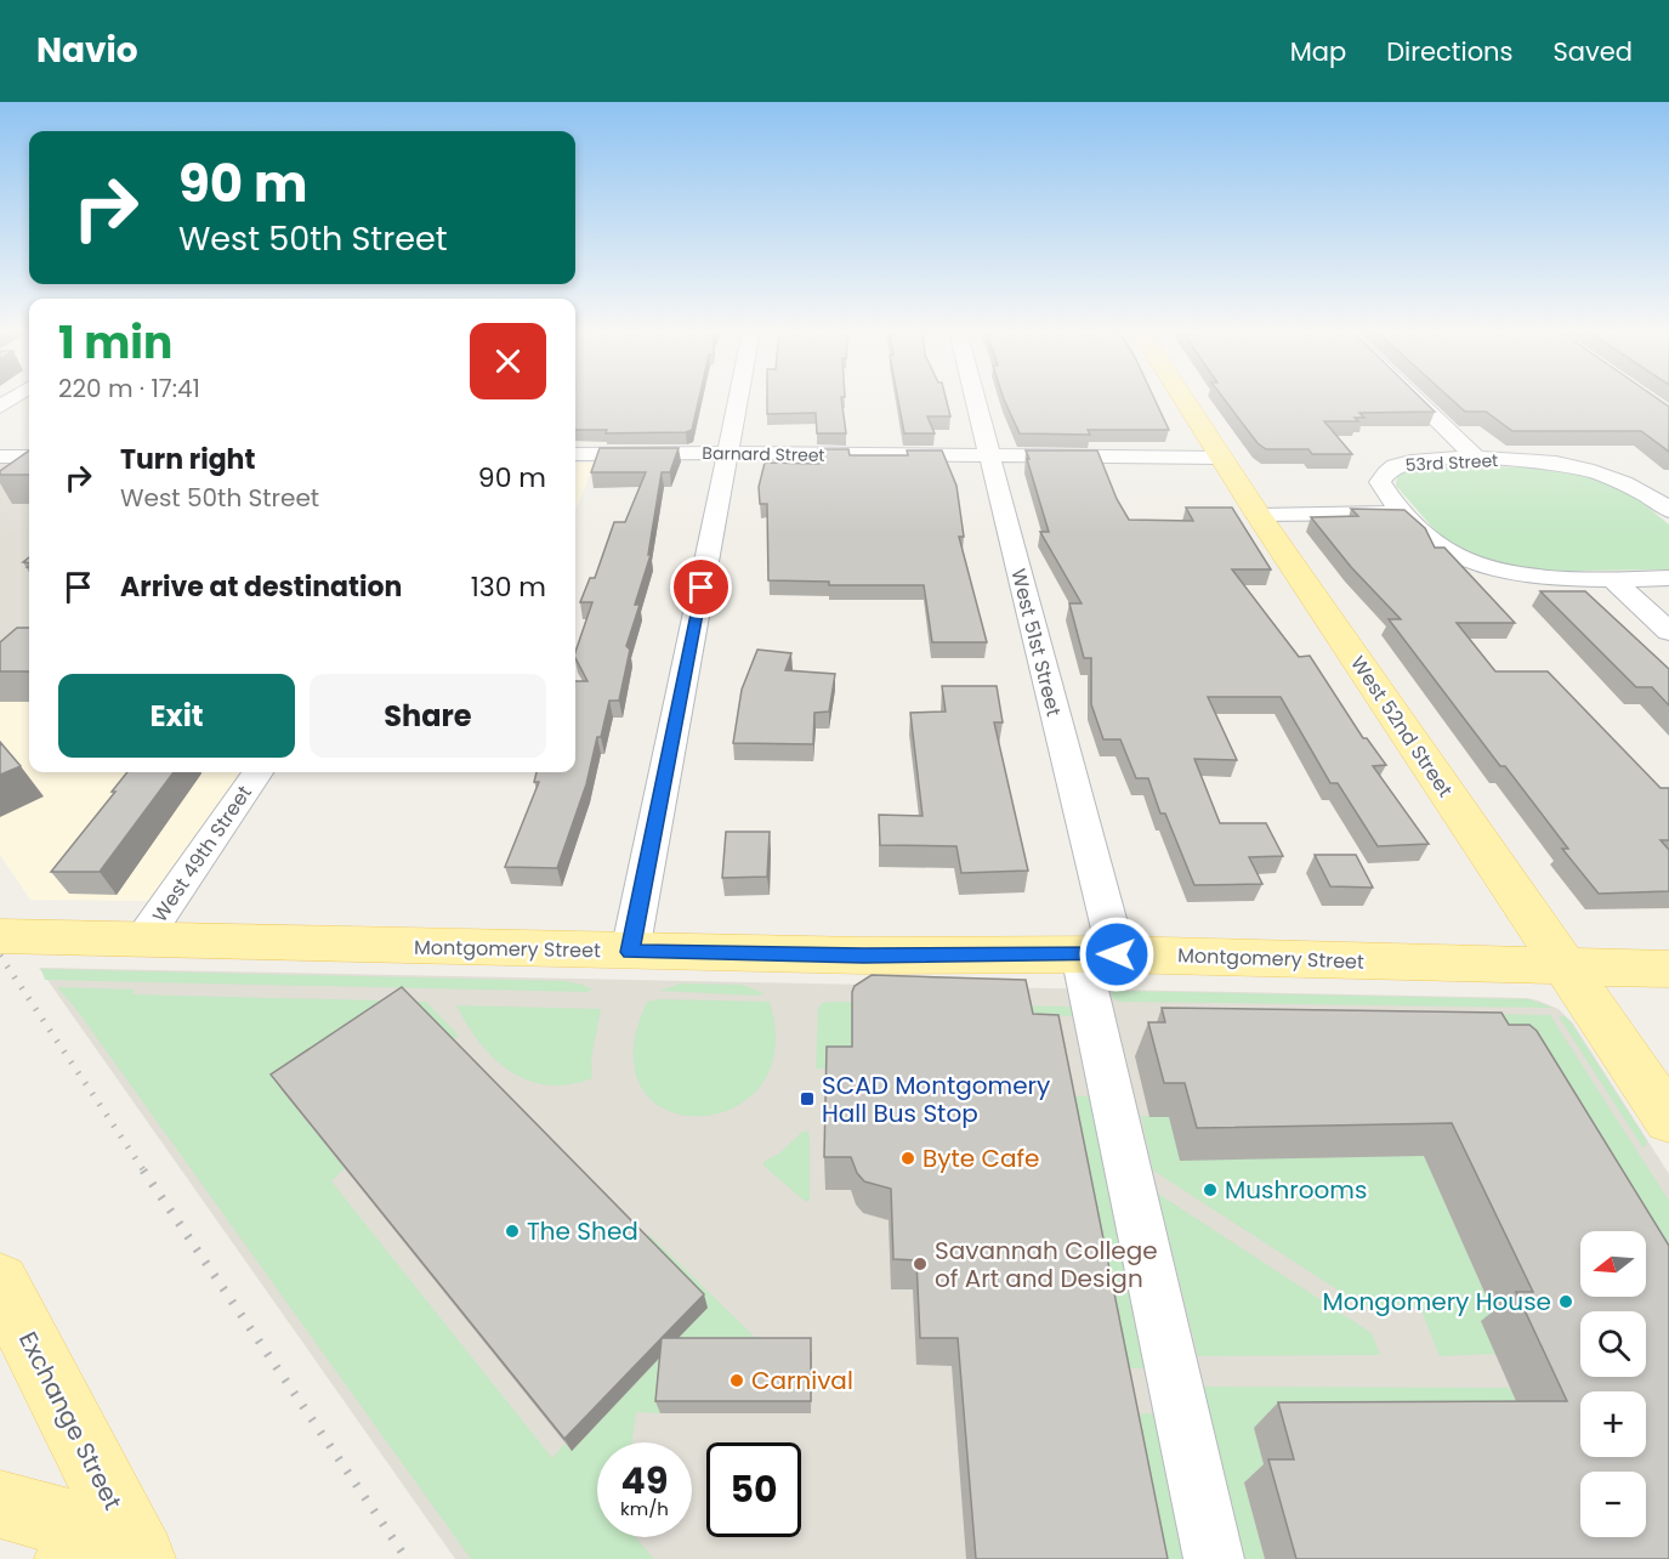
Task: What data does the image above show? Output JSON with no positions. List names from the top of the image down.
{
  "streets": {
    "main road": ["West 52nd Street", "Montgomery Street", "Exchange Street"],
    "street": [
      "Barnard Street",
      "53rd Street",
      "West 51st Street",
      "West 49th Street"
    ]
  },
  "crossings": [
    ["Barnard Street", "West 51st Street"],
    ["Barnard Street", "West 52nd Street"],
    ["West 51st Street", "Montgomery Street"],
    ["West 52nd Street", "Montgomery Street"],
    ["West 49th Street", "Montgomery Street"]
  ],
  "places": {
    "transit": ["SCAD Montgomery Hall Bus Stop"],
    "other": [
      "Byte Cafe",
      "Mushrooms",
      "The Shed",
      "Savannah College of Art and Design",
      "Mongomery House",
      "Carnival"
    ]
  },
  "north": "left",
  "page": {
    "header": "Navio",
    "nav": ["Map", "Directions", "Saved"],
    "turn": ["90 m", "West 50th Street"],
    "heading": ["1 min", "220 m · 17:41"],
    "list": [
      {
        "name": "Turn right",
        "note": "West 50th Street",
        "value": "90 m"
      },
      {
        "name": "Arrive at destination",
        "value": "130 m"
      }
    ],
    "buttons": ["Exit", "Share"],
    "map_buttons": ["+", "−"],
    "speed": "49 km/h",
    "limit": "50"
  }
}
